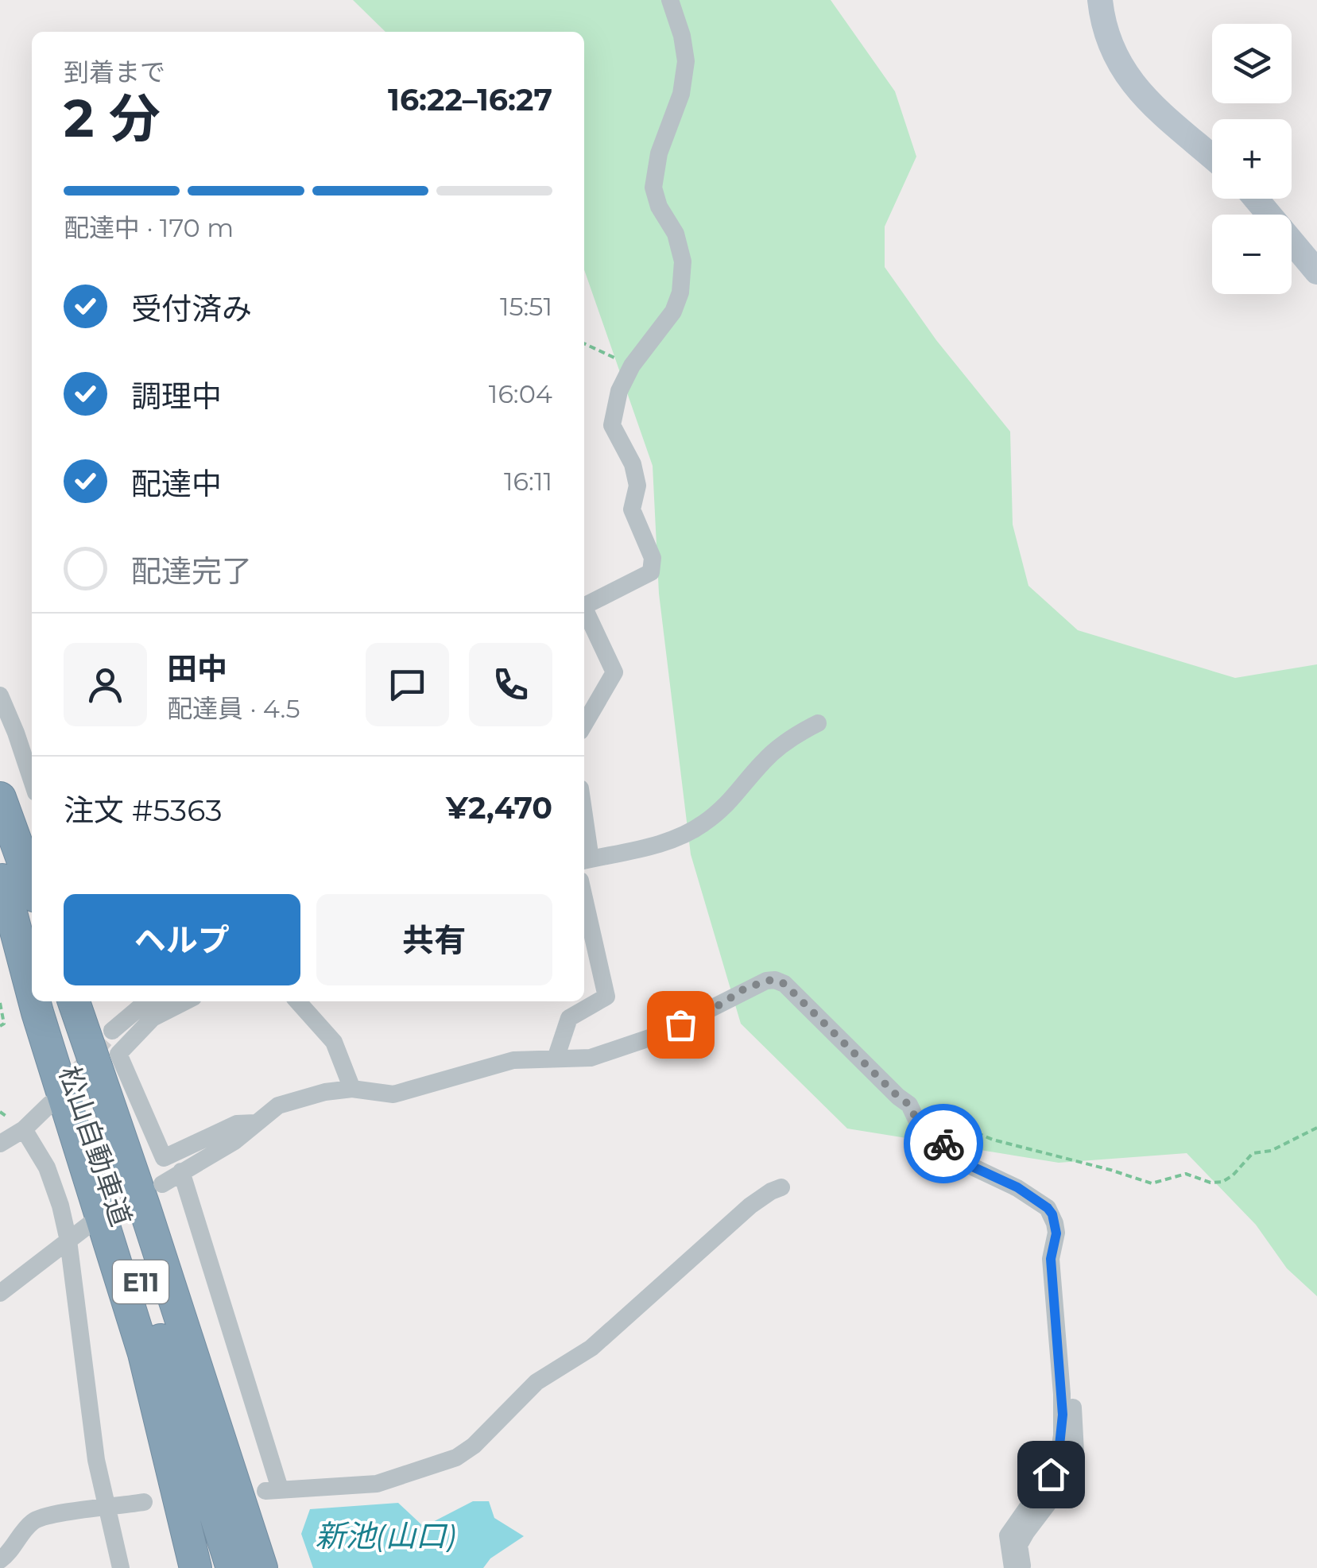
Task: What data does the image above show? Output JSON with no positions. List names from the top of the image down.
{
  "streets": {
    "highway": ["松山自動車道", "E11"]
  },
  "water": ["新池(山口)"],
  "page": {
    "map_buttons": ["+", "−"],
    "heading": ["2 分", "到着まで", "16:22–16:27"],
    "panel": [
      "田中",
      "配達員 · 4.5",
      "注文 #5363",
      "¥2,470"
    ],
    "bar": "配達中 · 170 m",
    "list": [
      ["受付済み", "15:51"],
      ["調理中", "16:04"],
      ["配達中", "16:11"],
      "配達完了"
    ],
    "buttons": ["ヘルプ", "共有"]
  }
}
